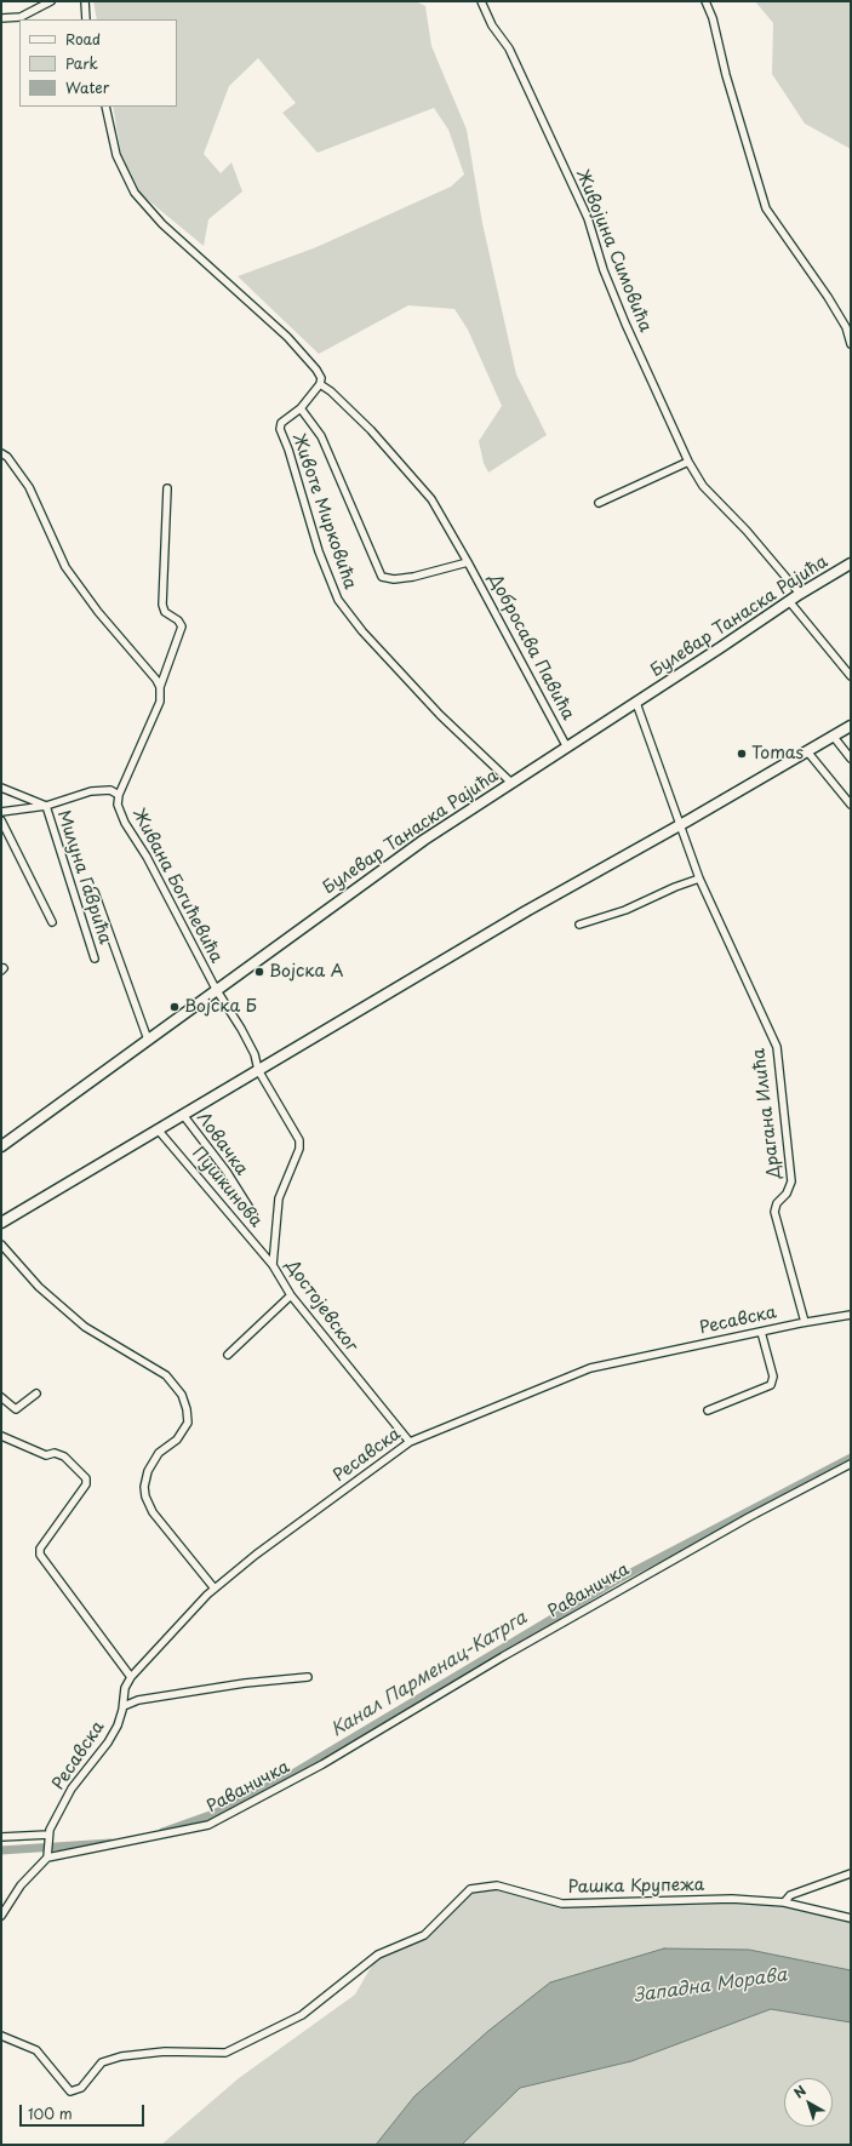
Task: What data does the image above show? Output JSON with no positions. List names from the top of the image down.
{
  "streets": {
    "main road": ["Булевар Танаска Рајића"],
    "street": [
      "Живојина Симовића",
      "Животе Мирковића",
      "Добросава Павића",
      "Милуна Гаврића",
      "Живана Богићевића",
      "Драгана Илића",
      "Ловачка",
      "Пушкинова",
      "Достојевског",
      "Ресавска",
      "Раваничка",
      "Рашка Крупежа"
    ]
  },
  "crossings": [
    ["Живојина Симовића", "Булевар Танаска Рајића"],
    ["Животе Мирковића", "Булевар Танаска Рајића"],
    ["Животе Мирковића", "Добросава Павића"],
    ["Булевар Танаска Рајића", "Добросава Павића"],
    ["Булевар Танаска Рајића", "Живана Богићевића"],
    ["Булевар Танаска Рајића", "Достојевског"],
    ["Милуна Гаврића", "Живана Богићевића"],
    ["Живана Богићевића", "Достојевског"],
    ["Драгана Илића", "Ресавска"],
    ["Пушкинова", "Достојевског"],
    ["Достојевског", "Ресавска"]
  ],
  "water": ["Канал Парменац-Катрга", "Западна Морава"],
  "places": ["Tomas", "Војска А", "Војска Б"],
  "legend": ["Road", "Park", "Water"],
  "scale_bar": "100 m",
  "north": "top left"
}
